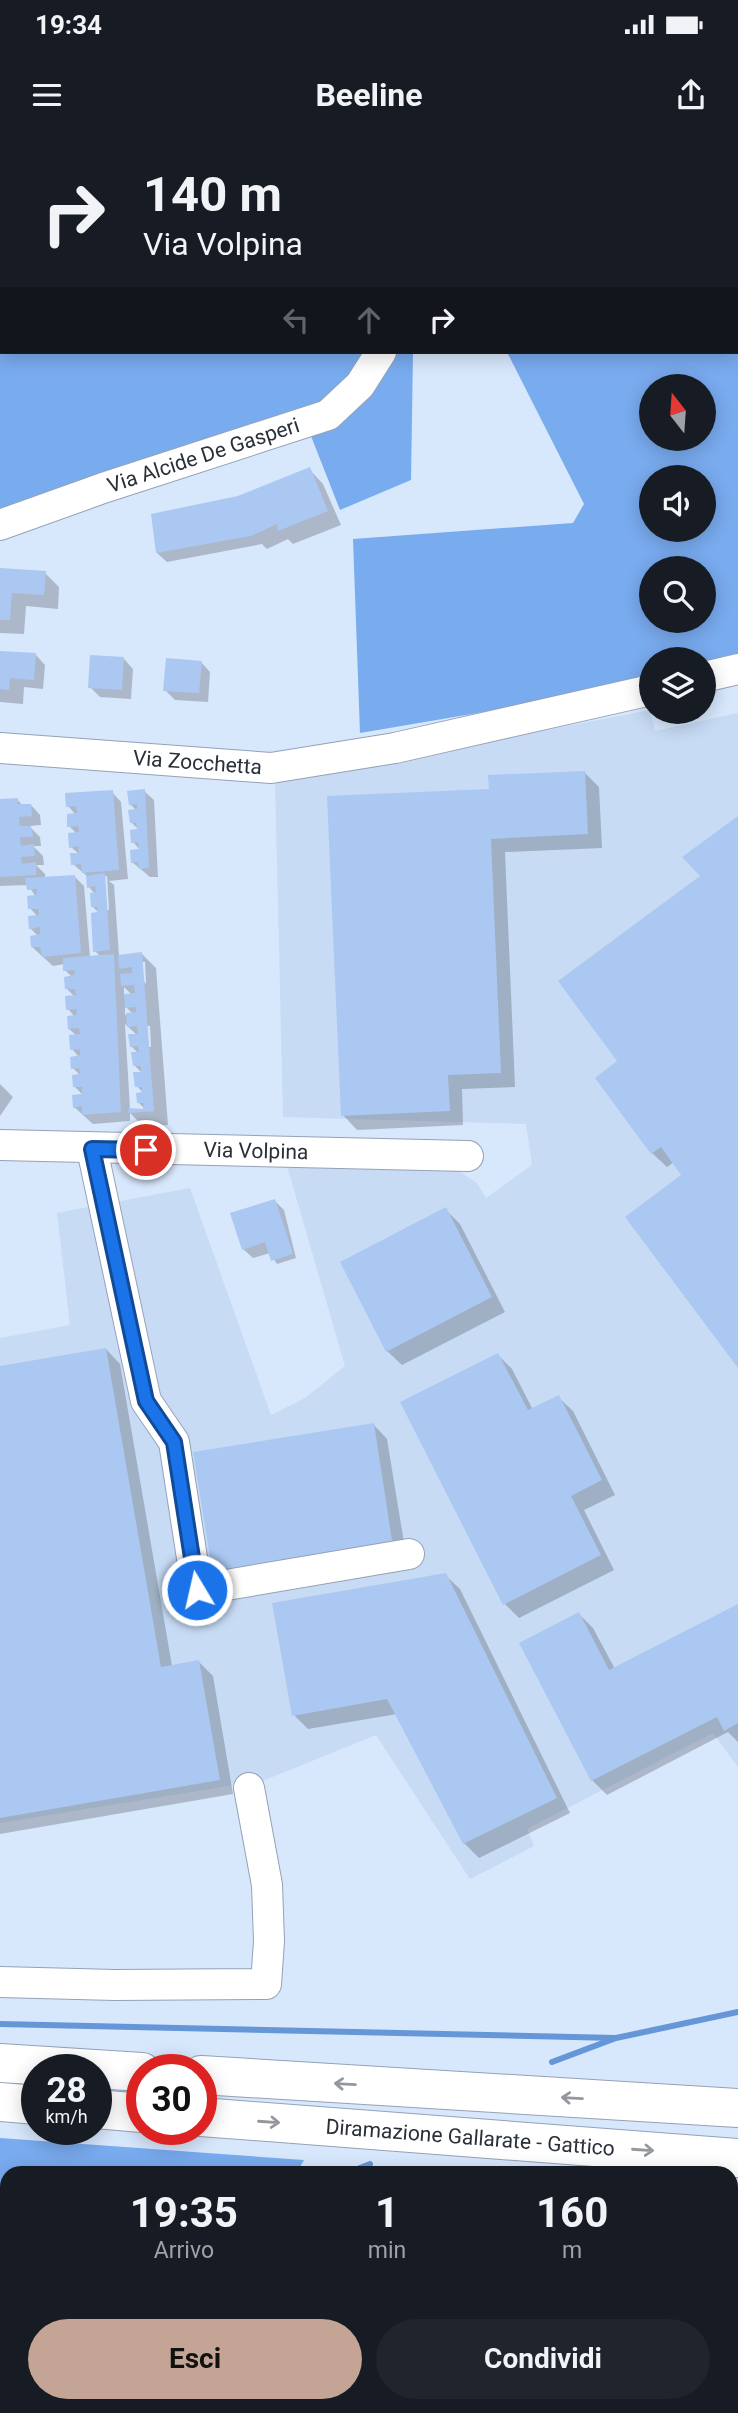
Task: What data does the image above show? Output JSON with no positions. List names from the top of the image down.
{
  "streets": {
    "main road": ["Diramazione Gallarate - Gattico"],
    "street": ["Via Alcide De Gasperi", "Via Zocchetta", "Via Volpina"]
  },
  "north": "top",
  "page": {
    "status": "19:34",
    "header": "Beeline",
    "turn": ["140 m", "Via Volpina"],
    "speed": "28 km/h",
    "limit": "30",
    "eta": [
      "19:35",
      "Arrivo",
      "1",
      "min",
      "160",
      "m"
    ],
    "buttons": ["Esci", "Condividi"]
  }
}
